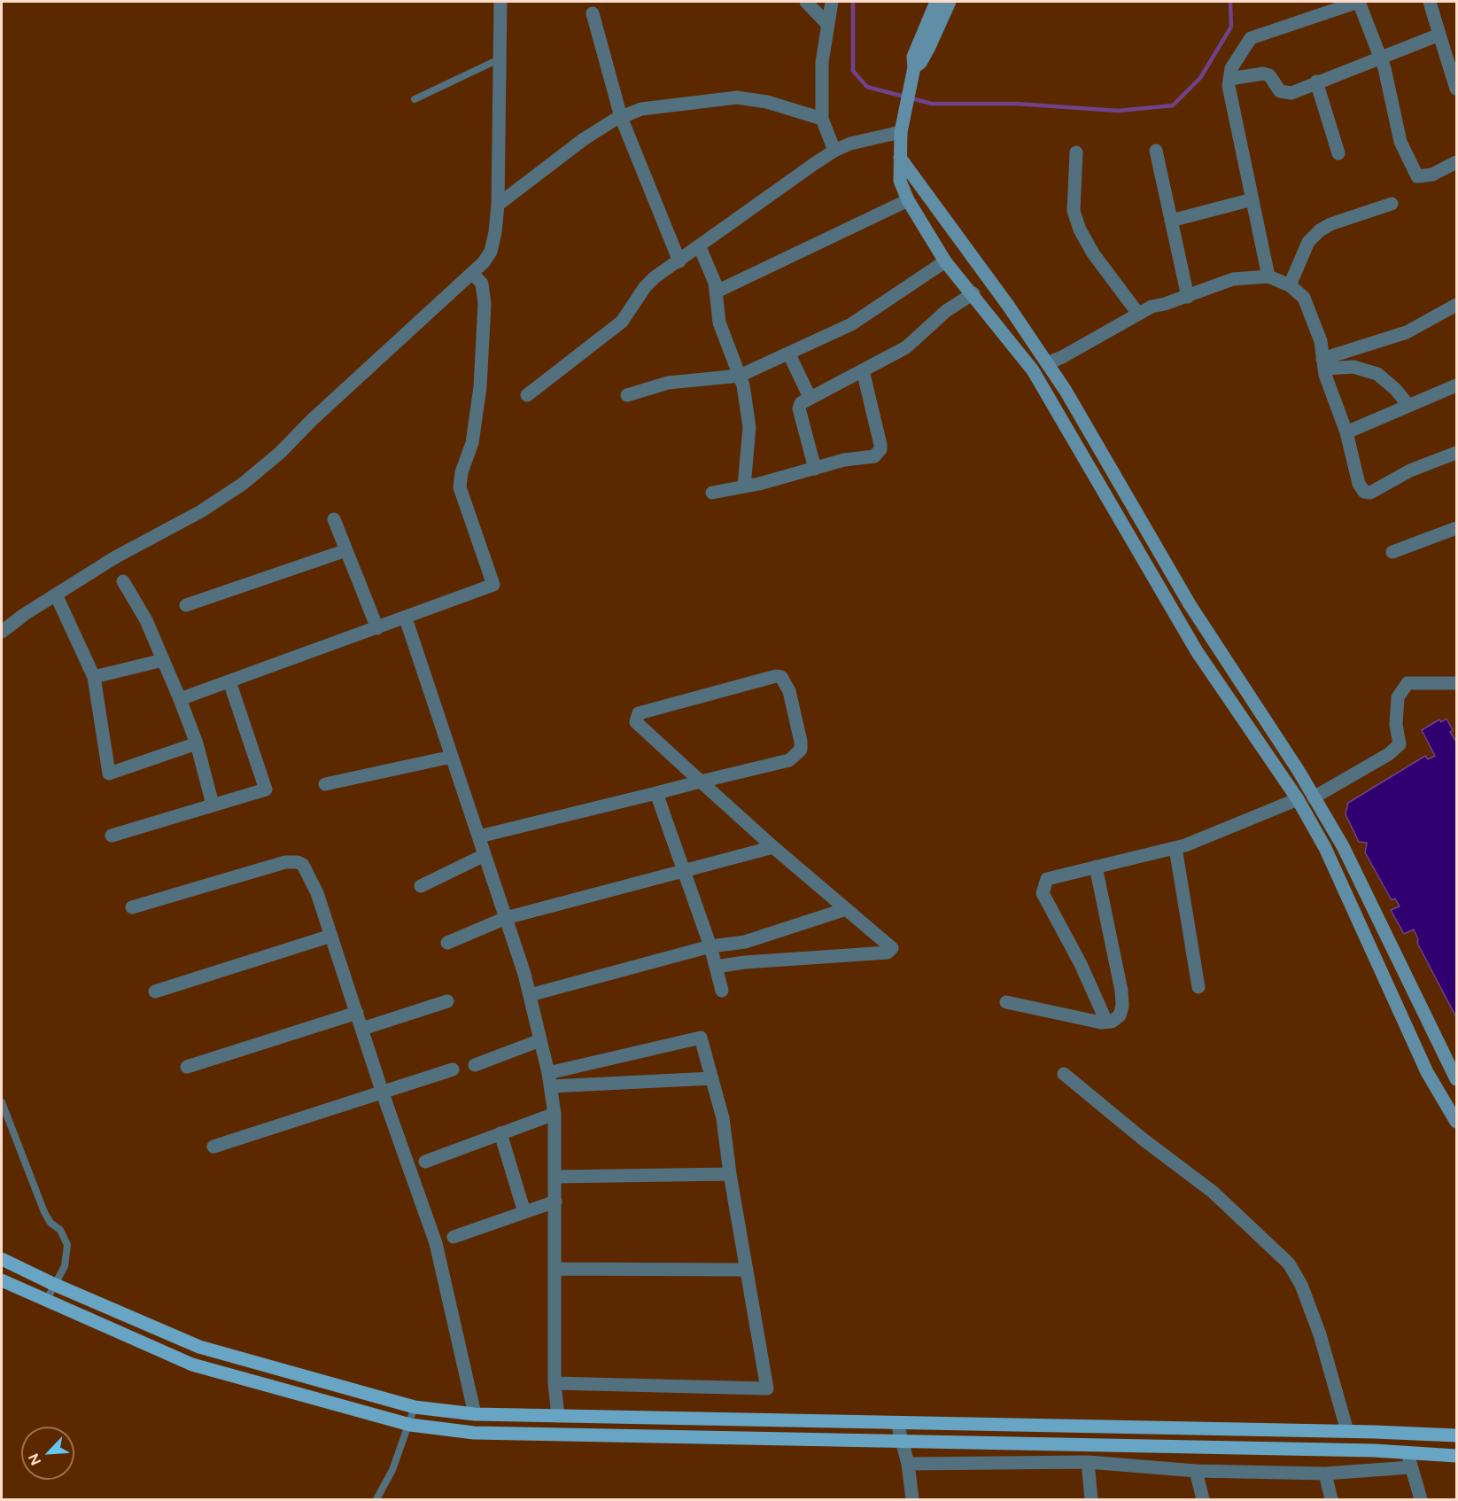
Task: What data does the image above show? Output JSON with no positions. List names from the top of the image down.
{
  "north": "bottom left"
}
